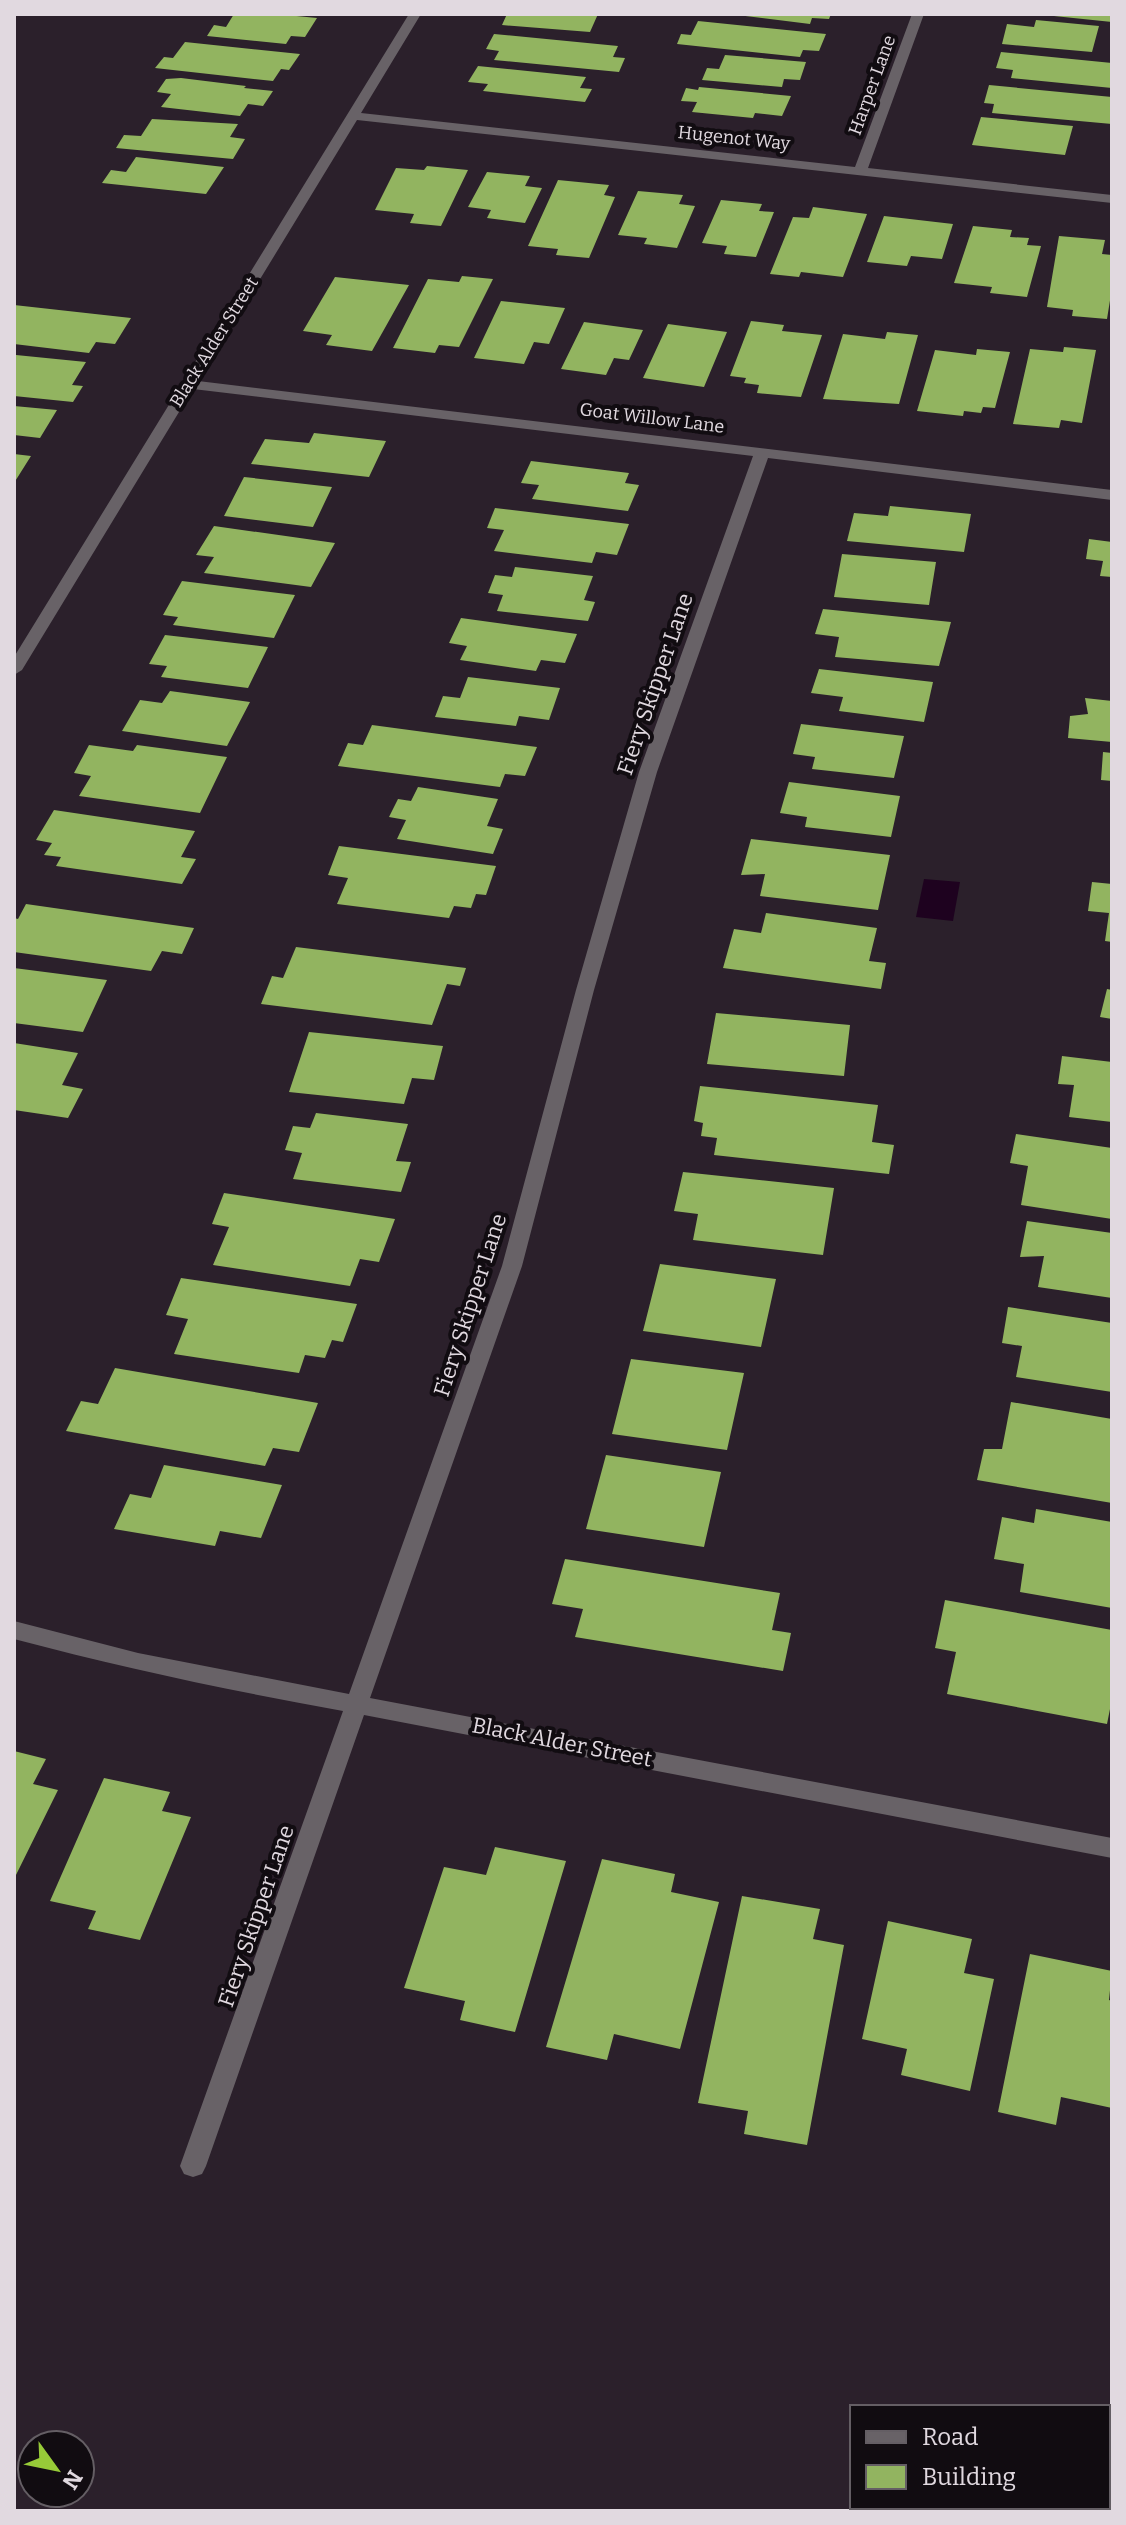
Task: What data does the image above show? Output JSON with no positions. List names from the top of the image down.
{
  "streets": {
    "street": [
      "Harper Lane",
      "Hugenot Way",
      "Black Alder Street",
      "Goat Willow Lane",
      "Fiery Skipper Lane"
    ]
  },
  "crossings": [
    ["Harper Lane", "Hugenot Way"],
    ["Hugenot Way", "Black Alder Street"],
    ["Black Alder Street", "Goat Willow Lane"],
    ["Black Alder Street", "Fiery Skipper Lane"],
    ["Goat Willow Lane", "Fiery Skipper Lane"]
  ],
  "legend": ["Road", "Building"],
  "north": "bottom right"
}
